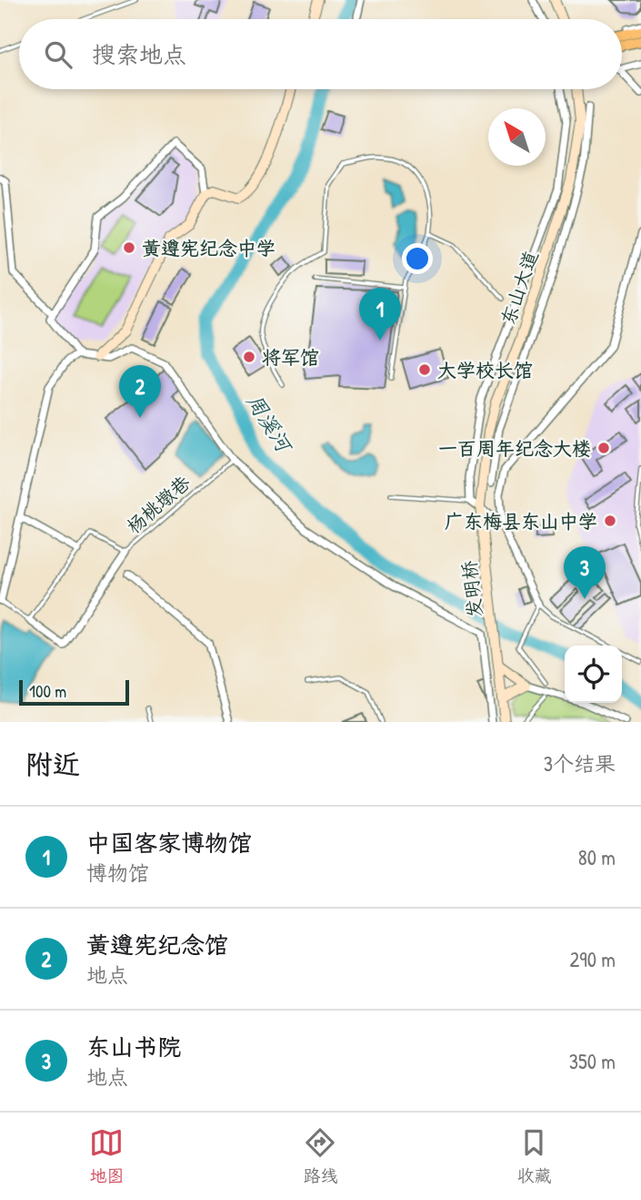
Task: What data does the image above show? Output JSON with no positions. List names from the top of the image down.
{
  "streets": {
    "main road": ["东山大道", "发明桥"],
    "lane": ["杨桃墩巷"]
  },
  "crossings": [
    ["东山大道", "发明桥"]
  ],
  "water": ["周溪河"],
  "places": [
    "黄遵宪纪念中学",
    "将军馆",
    "大学校长馆",
    "一百周年纪念大楼",
    "广东梅县东山中学"
  ],
  "scale_bar": "100 m",
  "north": "top left",
  "page": {
    "search": "搜索地点",
    "pins": ["1", "2", "3"],
    "scale": "100 m",
    "heading": ["附近", "3个结果"],
    "list": [
      {
        "mark": "1",
        "name": "中国客家博物馆",
        "note": "博物馆",
        "value": "80 m"
      },
      {
        "mark": "2",
        "name": "黄遵宪纪念馆",
        "note": "地点",
        "value": "290 m"
      },
      {
        "mark": "3",
        "name": "东山书院",
        "note": "地点",
        "value": "350 m"
      }
    ],
    "nav": ["地图", "路线", "收藏"]
  }
}
